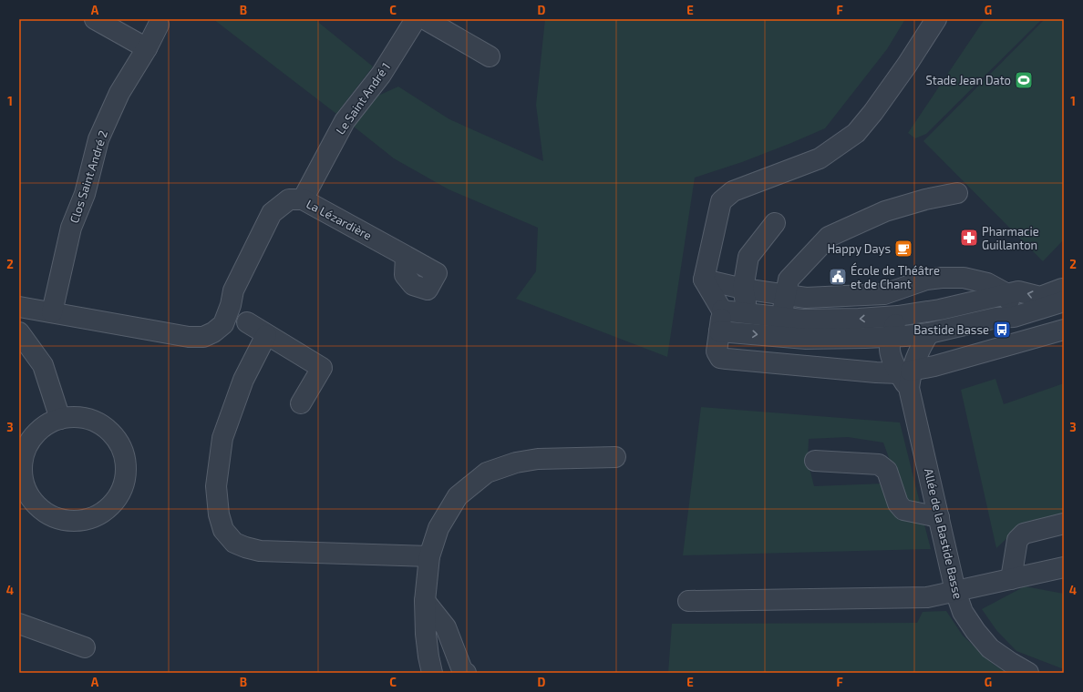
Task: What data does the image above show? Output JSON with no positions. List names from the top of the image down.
{
  "streets": {
    "street": [
      "Le Saint André 1",
      "Clos Saint André 2",
      "La Lézardière",
      "Allée de la Bastide Basse"
    ]
  },
  "crossings": [
    ["Le Saint André 1", "La Lézardière"],
    ["Clos Saint André 2", "La Lézardière"]
  ],
  "places": {
    "sports": ["Stade Jean Dato"],
    "pharmacy": ["Pharmacie Guillanton"],
    "cafe": ["Happy Days"],
    "public building": ["École de Théâtre et de Chant"],
    "bus stop": ["Bastide Basse"]
  },
  "grid": {
    "columns": [
      "A",
      "B",
      "C",
      "D",
      "E",
      "F",
      "G"
    ],
    "rows": [
      "1",
      "2",
      "3",
      "4"
    ]
  }
}
